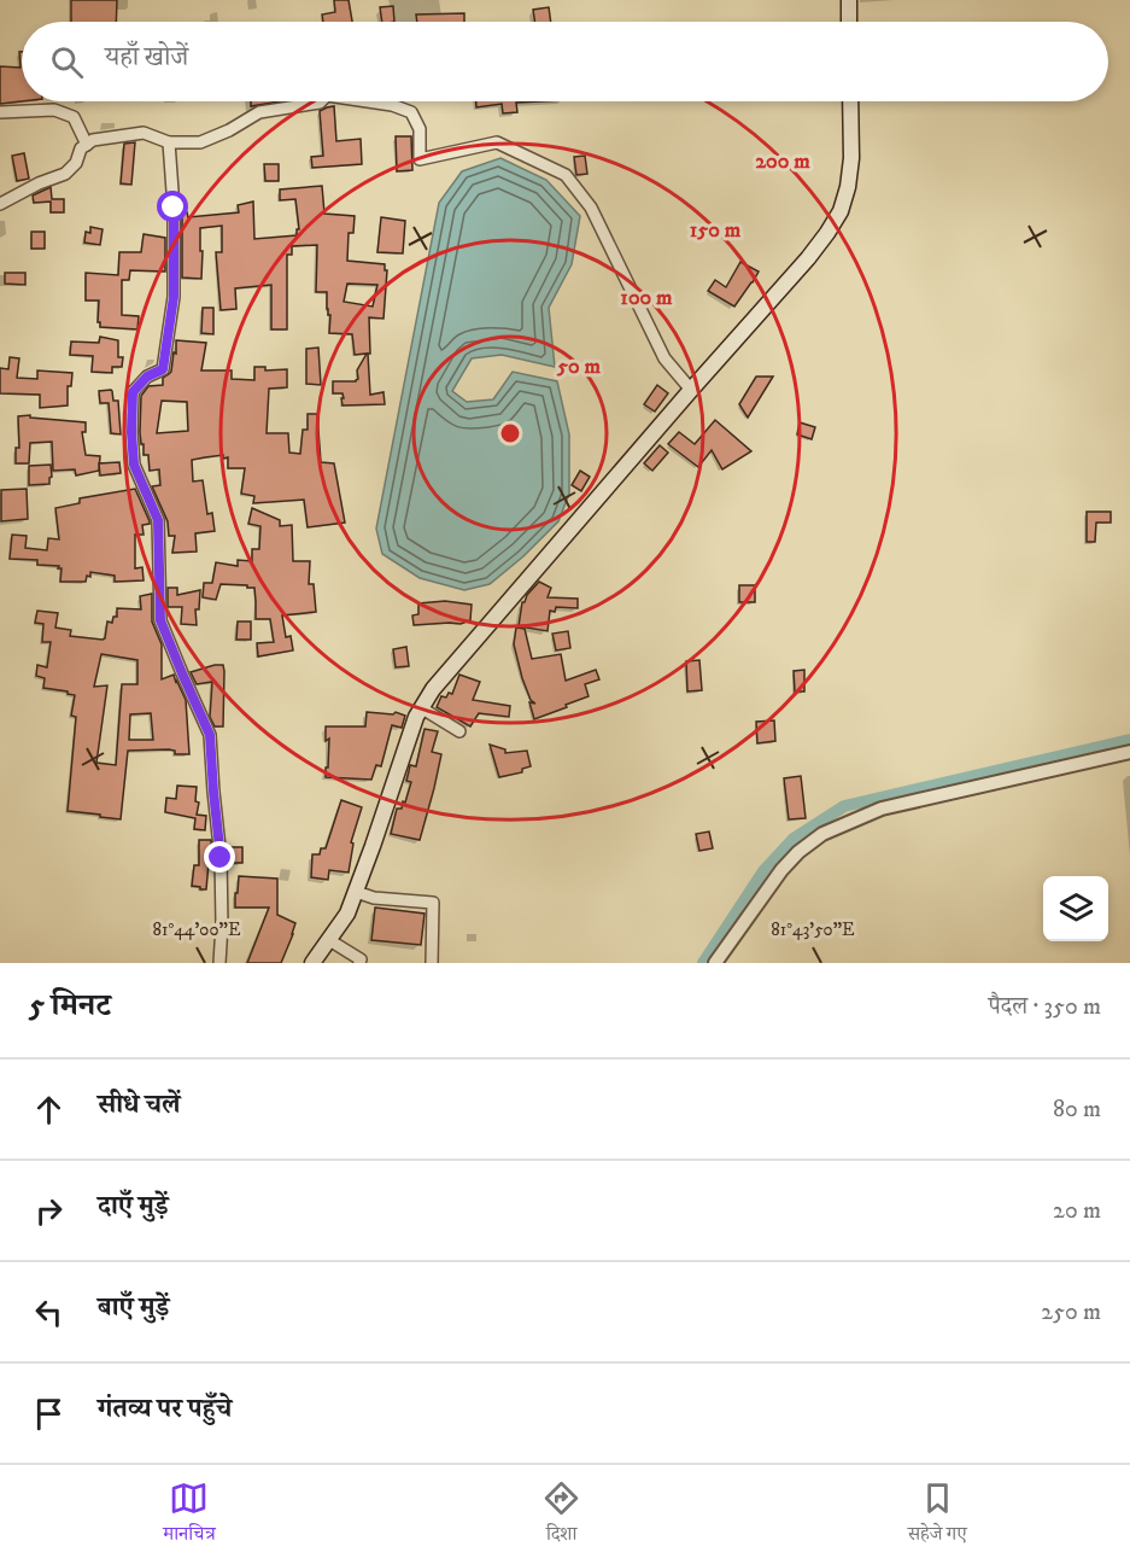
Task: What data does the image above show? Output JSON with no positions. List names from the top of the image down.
{
  "page": {
    "search": "यहाँ खोजें",
    "heading": ["5 मिनट", "पैदल · 350 m"],
    "list": [
      ["सीधे चलें", "80 m"],
      ["दाएँ मुड़ें", "20 m"],
      ["बाएँ मुड़ें", "250 m"],
      "गंतव्य पर पहुँचे"
    ],
    "nav": ["मानचित्र", "दिशा", "सहेजे गए"]
  },
  "coordinates": ["81°44'00\"E", "81°43'50\"E"],
  "rings": [
    "200 m",
    "150 m",
    "100 m",
    "50 m"
  ]
}
